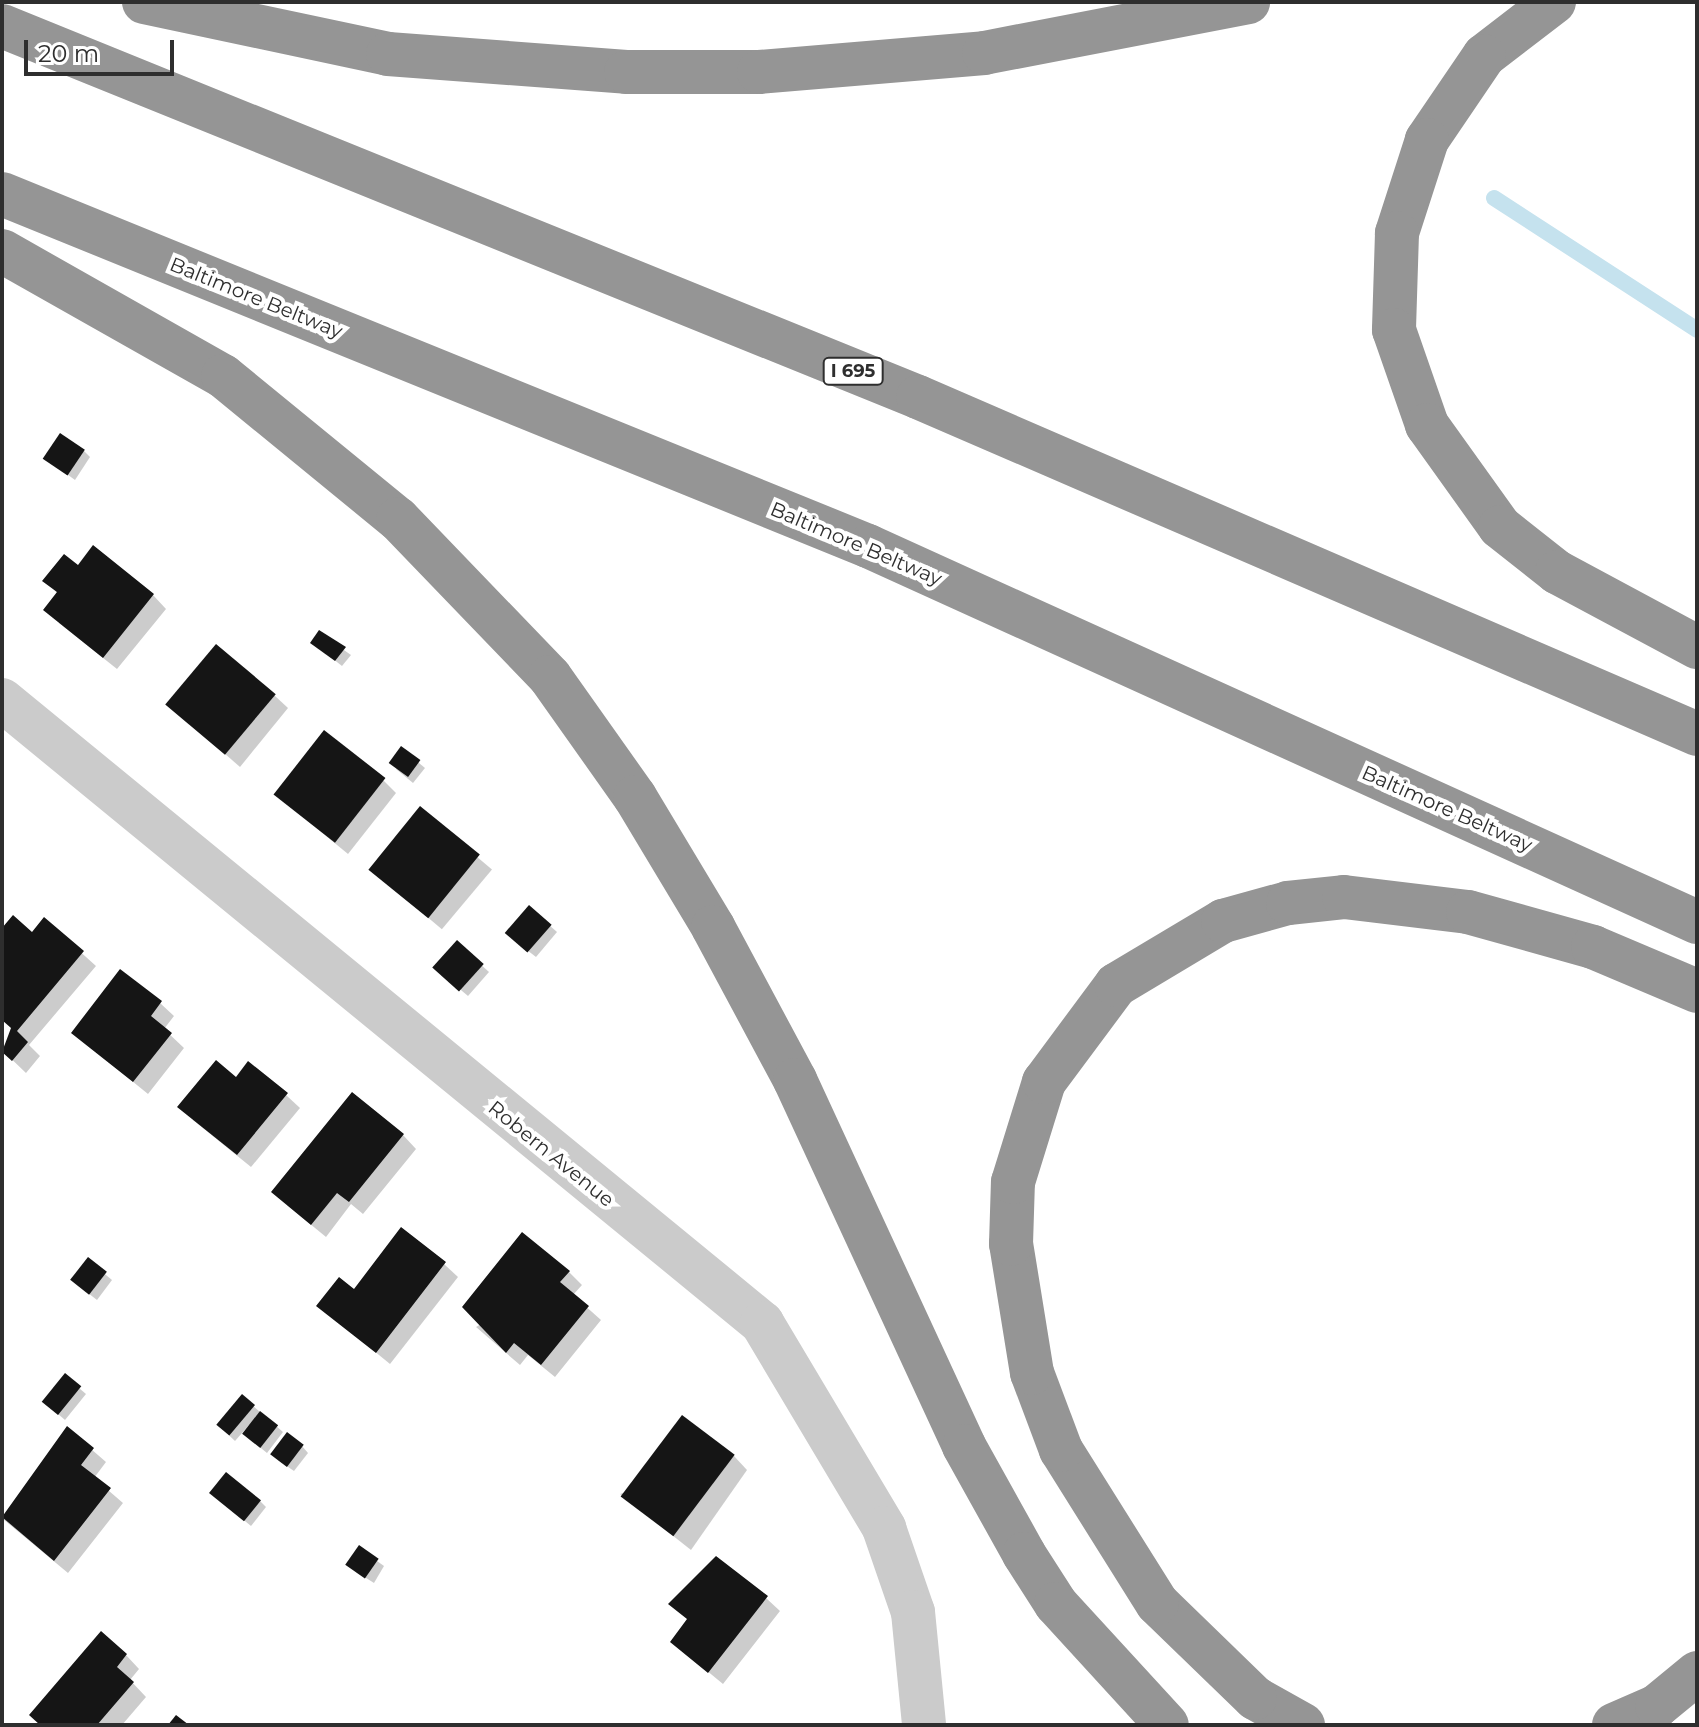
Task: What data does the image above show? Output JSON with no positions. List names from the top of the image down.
{
  "streets": {
    "highway": ["Baltimore Beltway", "I 695"],
    "street": ["Robern Avenue"]
  },
  "scale_bar": "20 m"
}
